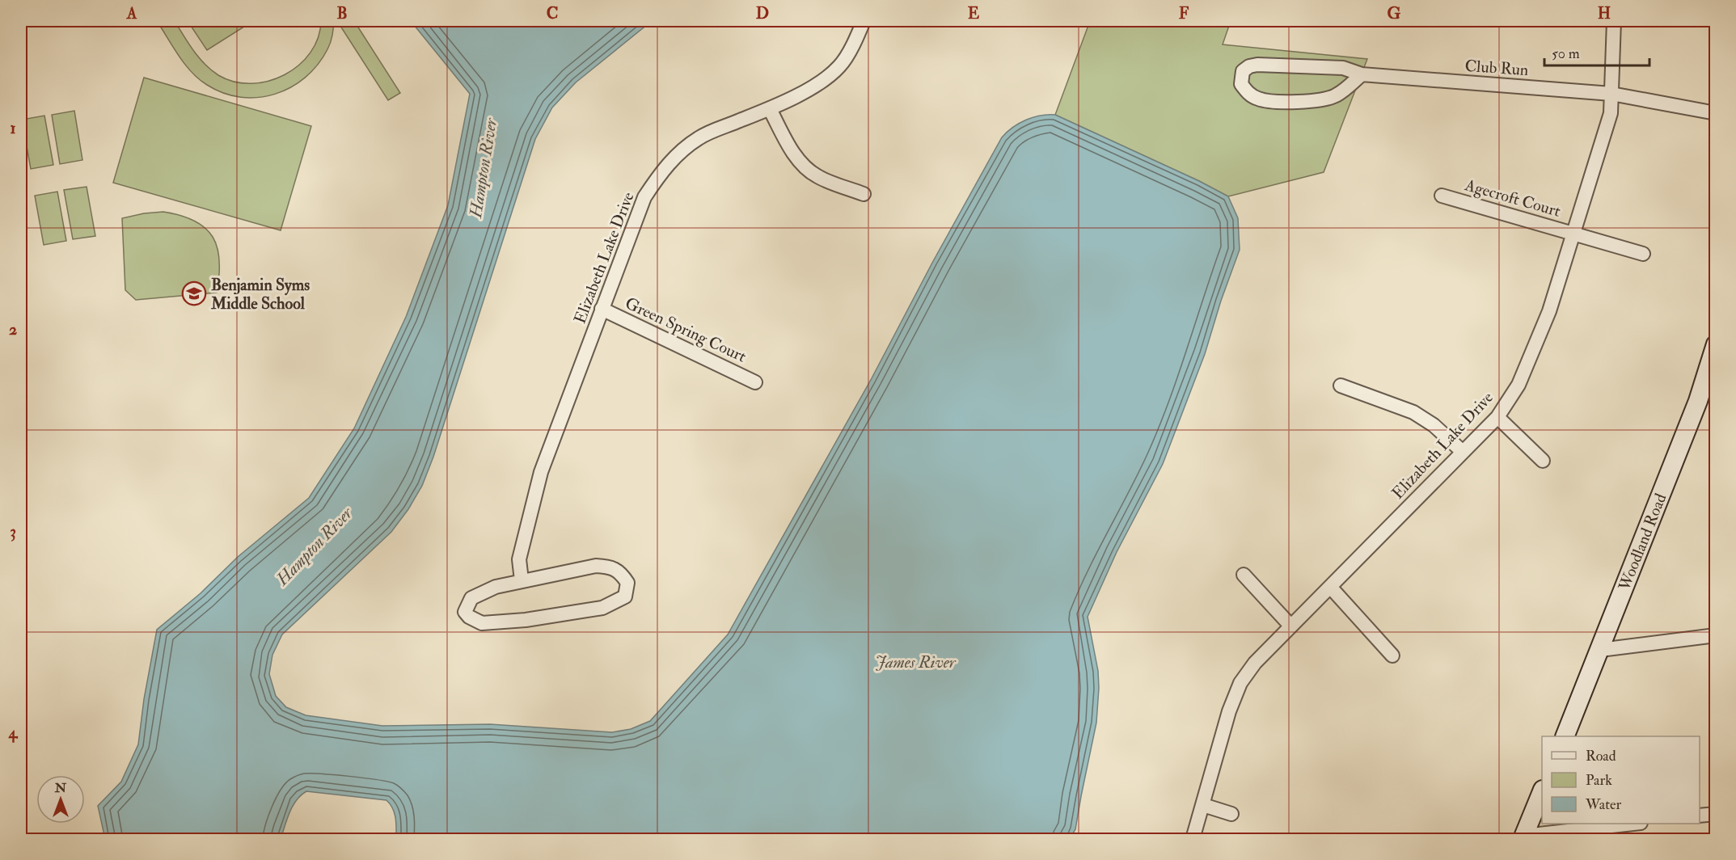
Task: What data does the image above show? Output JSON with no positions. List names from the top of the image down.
{
  "streets": {
    "main road": ["Woodland Road"],
    "street": [
      "Club Run",
      "Agecroft Court",
      "Elizabeth Lake Drive",
      "Green Spring Court"
    ]
  },
  "crossings": [
    ["Club Run", "Elizabeth Lake Drive"],
    ["Agecroft Court", "Elizabeth Lake Drive"],
    ["Elizabeth Lake Drive", "Green Spring Court"]
  ],
  "water": ["Hampton River", "James River"],
  "places": {
    "school or university": ["Benjamin Syms Middle School"]
  },
  "legend": ["Road", "Park", "Water"],
  "scale_bar": "50 m",
  "north": "top",
  "grid": {
    "columns": [
      "A",
      "B",
      "C",
      "D",
      "E",
      "F",
      "G",
      "H"
    ],
    "rows": [
      "1",
      "2",
      "3",
      "4"
    ]
  }
}
